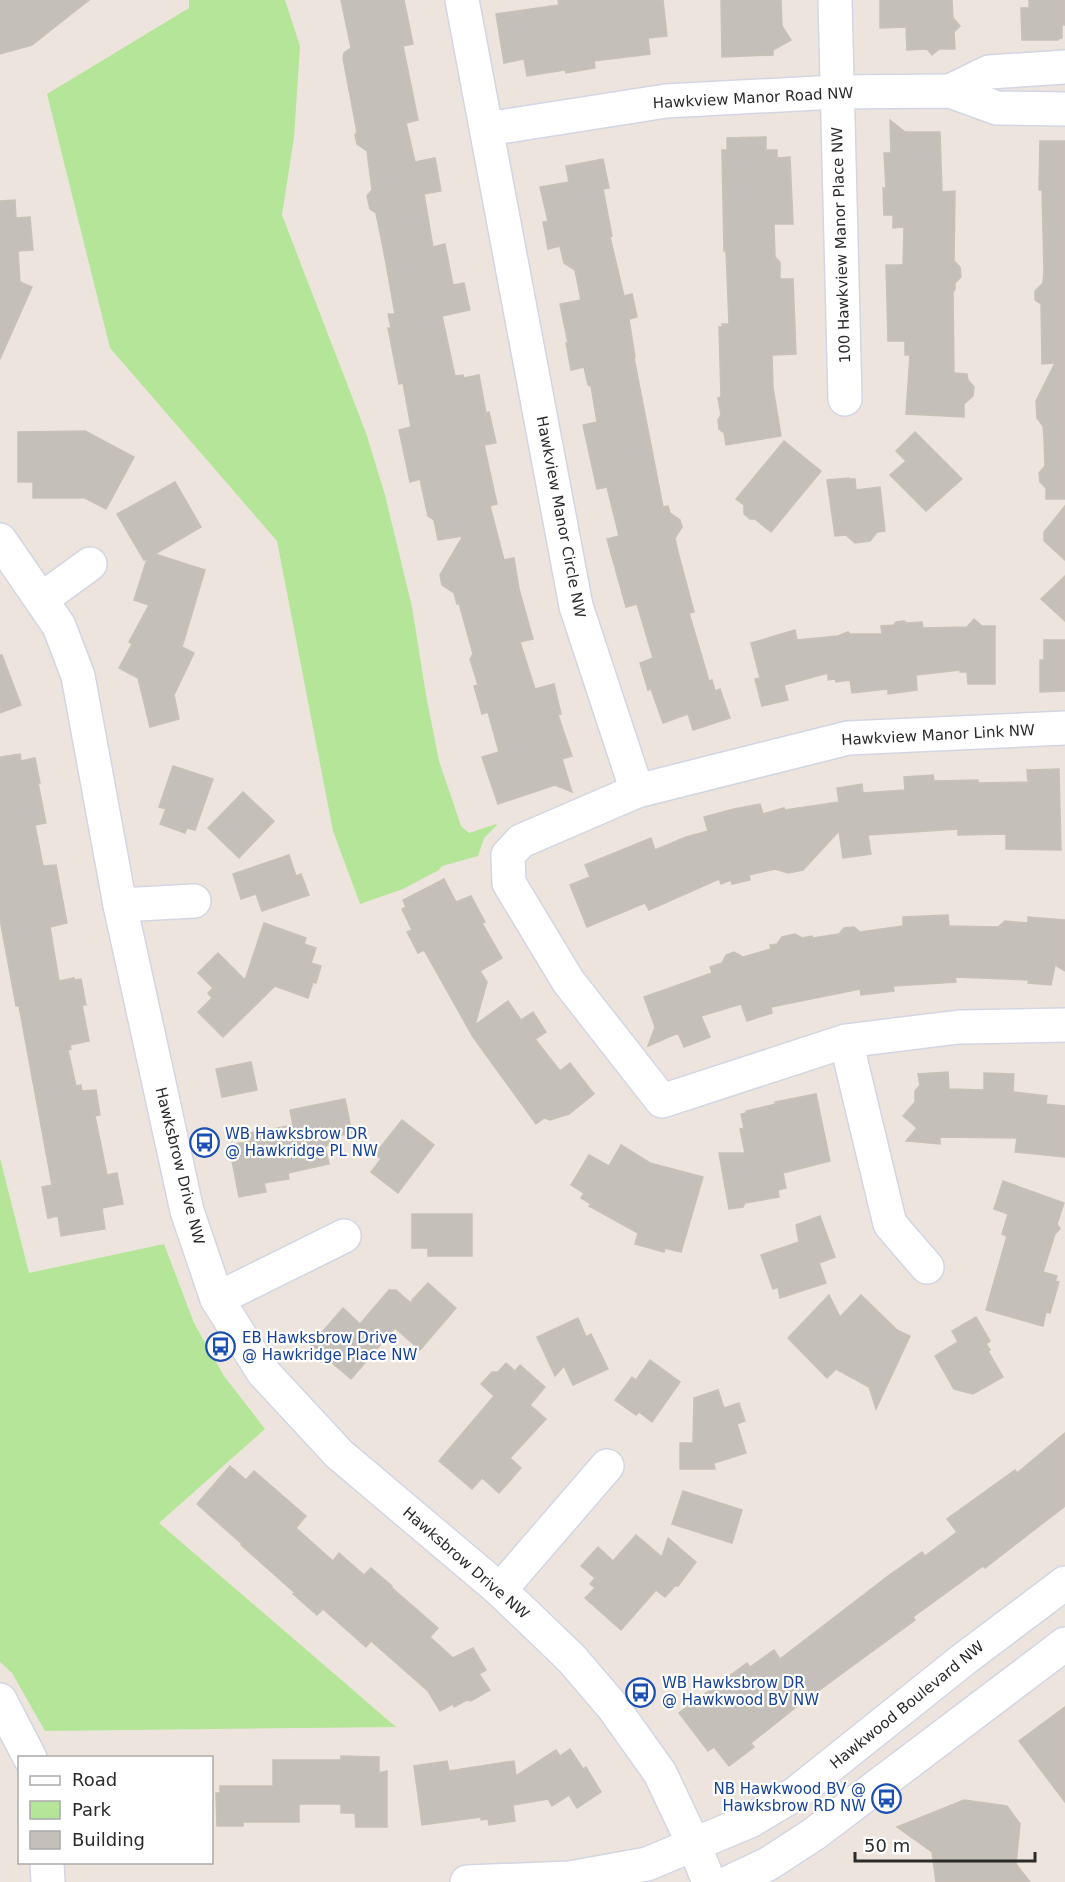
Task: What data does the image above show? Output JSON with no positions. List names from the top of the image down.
{
  "streets": {
    "street": [
      "Hawkview Manor Road NW",
      "100 Hawkview Manor Place NW",
      "Hawkview Manor Circle NW",
      "Hawkview Manor Link NW",
      "Hawksbrow Drive NW",
      "Hawkwood Boulevard NW"
    ]
  },
  "crossings": [
    ["Hawkview Manor Road NW", "100 Hawkview Manor Place NW"],
    ["Hawkview Manor Road NW", "Hawkview Manor Circle NW"],
    ["Hawkview Manor Circle NW", "Hawkview Manor Link NW"],
    ["Hawksbrow Drive NW", "Hawkwood Boulevard NW"]
  ],
  "places": {
    "bus stop": [
      "WB Hawksbrow DR @ Hawkridge PL NW",
      "EB Hawksbrow Drive @ Hawkridge Place NW",
      "WB Hawksbrow DR @ Hawkwood BV NW",
      "NB Hawkwood BV @ Hawksbrow RD NW"
    ]
  },
  "legend": ["Road", "Park", "Building"],
  "scale_bar": "50 m"
}
